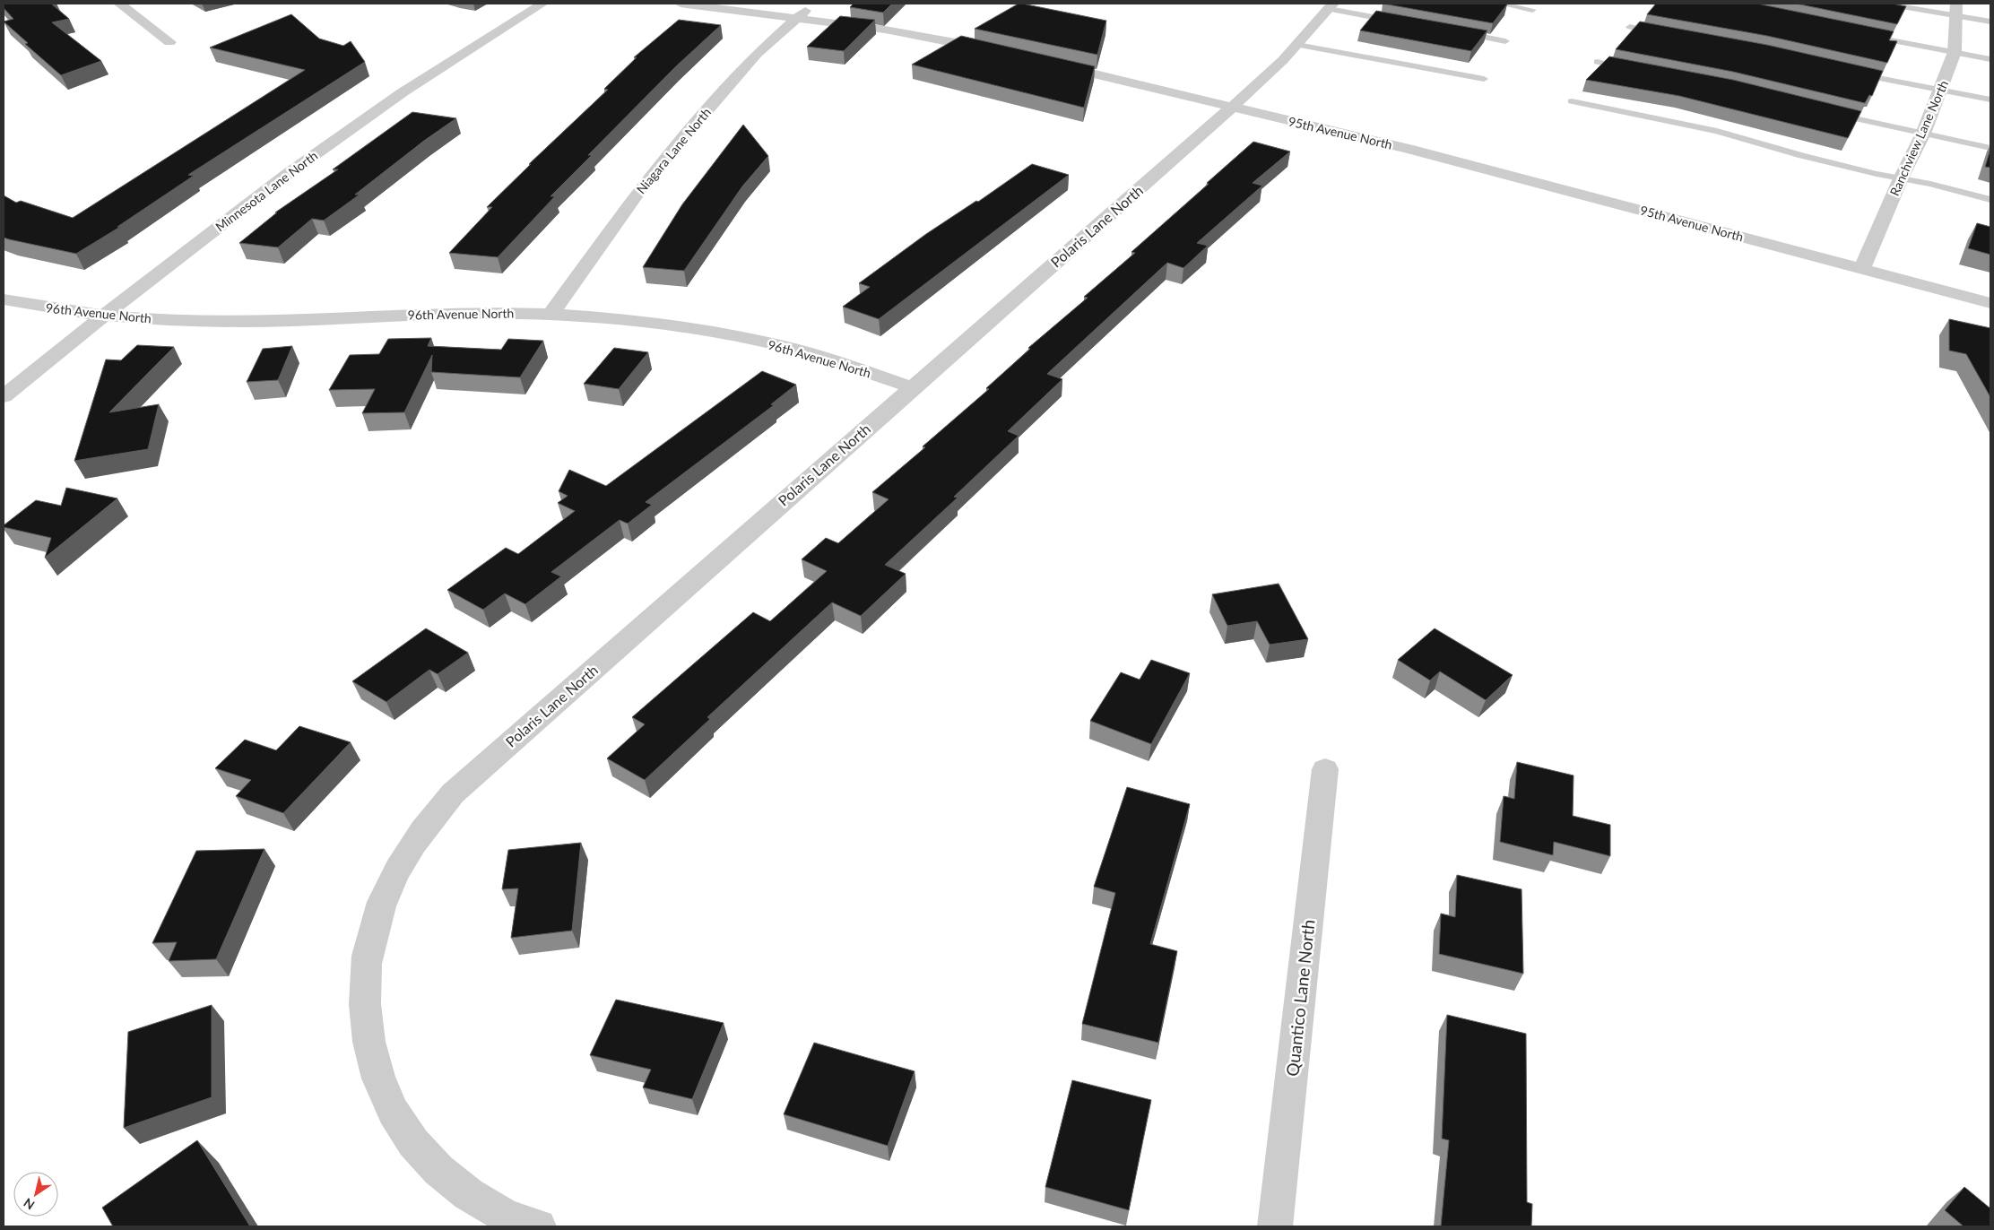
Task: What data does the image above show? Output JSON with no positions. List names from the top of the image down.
{
  "streets": {
    "street": [
      "95th Avenue North",
      "Ranchview Lane North",
      "Niagara Lane North",
      "Minnesota Lane North",
      "Polaris Lane North",
      "96th Avenue North",
      "Quantico Lane North"
    ]
  },
  "crossings": [
    ["95th Avenue North", "Ranchview Lane North"],
    ["95th Avenue North", "Polaris Lane North"],
    ["Niagara Lane North", "96th Avenue North"],
    ["Minnesota Lane North", "96th Avenue North"],
    ["Polaris Lane North", "96th Avenue North"]
  ],
  "north": "bottom left"
}
